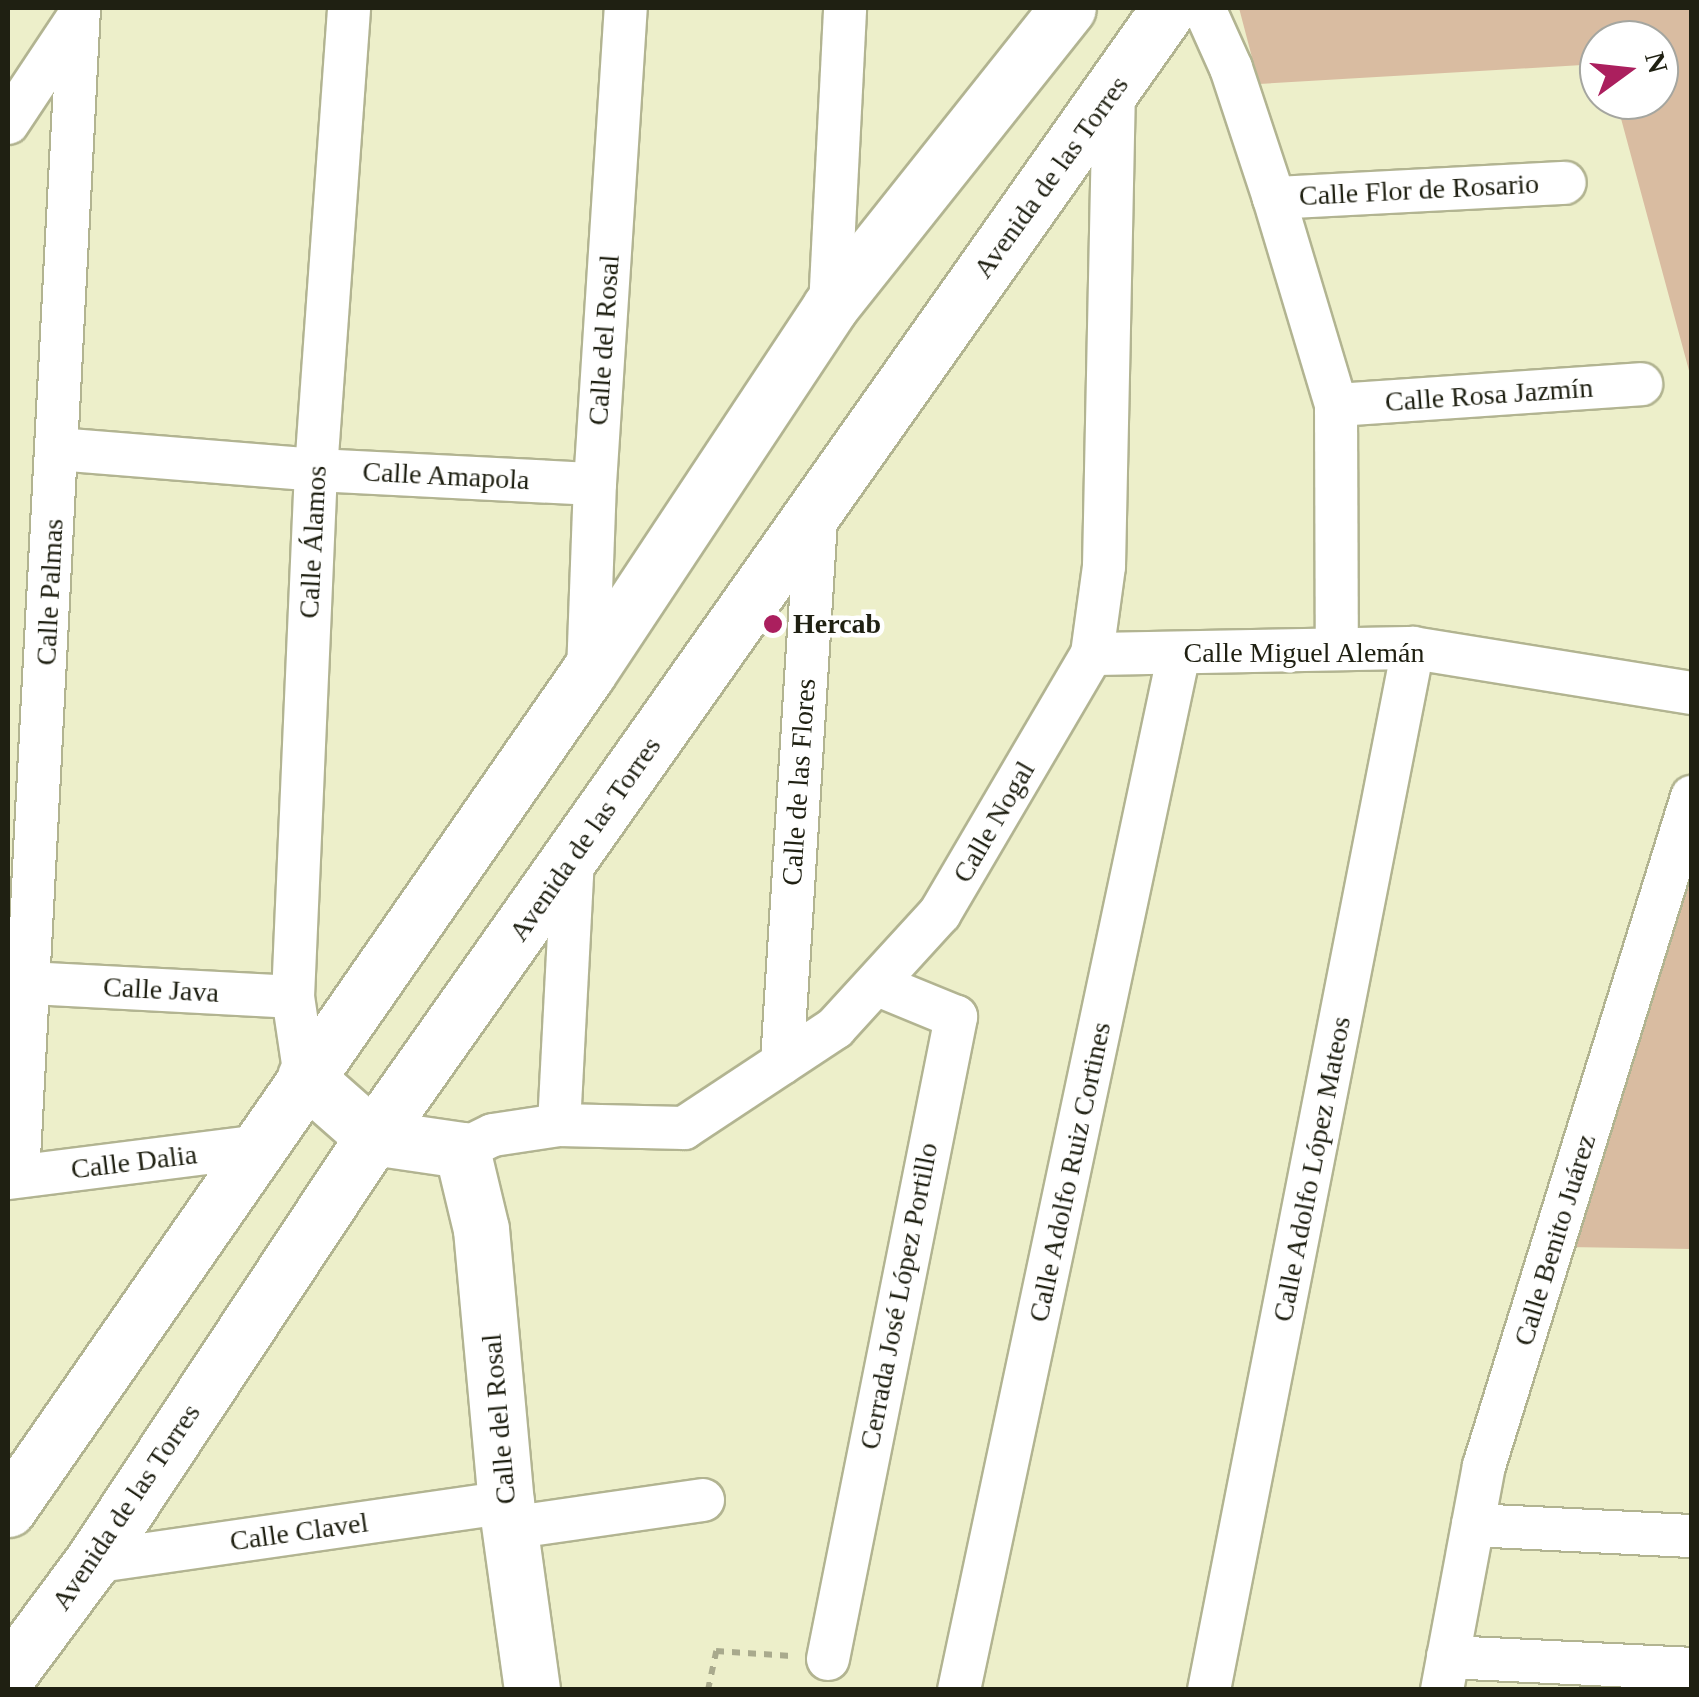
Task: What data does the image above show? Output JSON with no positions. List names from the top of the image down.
{
  "streets": {
    "street": [
      "Avenida de las Torres",
      "Calle Flor de Rosario",
      "Calle del Rosal",
      "Calle Rosa Jazmín",
      "Calle Amapola",
      "Calle Álamos",
      "Calle Palmas",
      "Calle Miguel Alemán",
      "Calle de las Flores",
      "Calle Nogal",
      "Calle Java",
      "Calle Dalia",
      "Calle Adolfo López Mateos",
      "Calle Adolfo Ruiz Cortines",
      "Calle Benito Juárez",
      "Cerrada José López Portillo",
      "Calle Clavel"
    ]
  },
  "crossings": [
    ["Avenida de las Torres", "Calle de las Flores"],
    ["Avenida de las Torres", "Calle Nogal"],
    ["Avenida de las Torres", "Calle Clavel"],
    ["Calle del Rosal", "Calle Amapola"],
    ["Calle del Rosal", "Calle Nogal"],
    ["Calle del Rosal", "Calle Clavel"],
    ["Calle Amapola", "Calle Álamos"],
    ["Calle Amapola", "Calle Palmas"],
    ["Calle Álamos", "Calle Java"],
    ["Calle Palmas", "Calle Java"],
    ["Calle Palmas", "Calle Dalia"],
    ["Calle Miguel Alemán", "Calle Nogal"],
    ["Calle Miguel Alemán", "Calle Adolfo López Mateos"],
    ["Calle Miguel Alemán", "Calle Adolfo Ruiz Cortines"],
    ["Calle de las Flores", "Calle Nogal"],
    ["Calle Nogal", "Cerrada José López Portillo"]
  ],
  "places": ["Hercab"],
  "north": "right"
}
